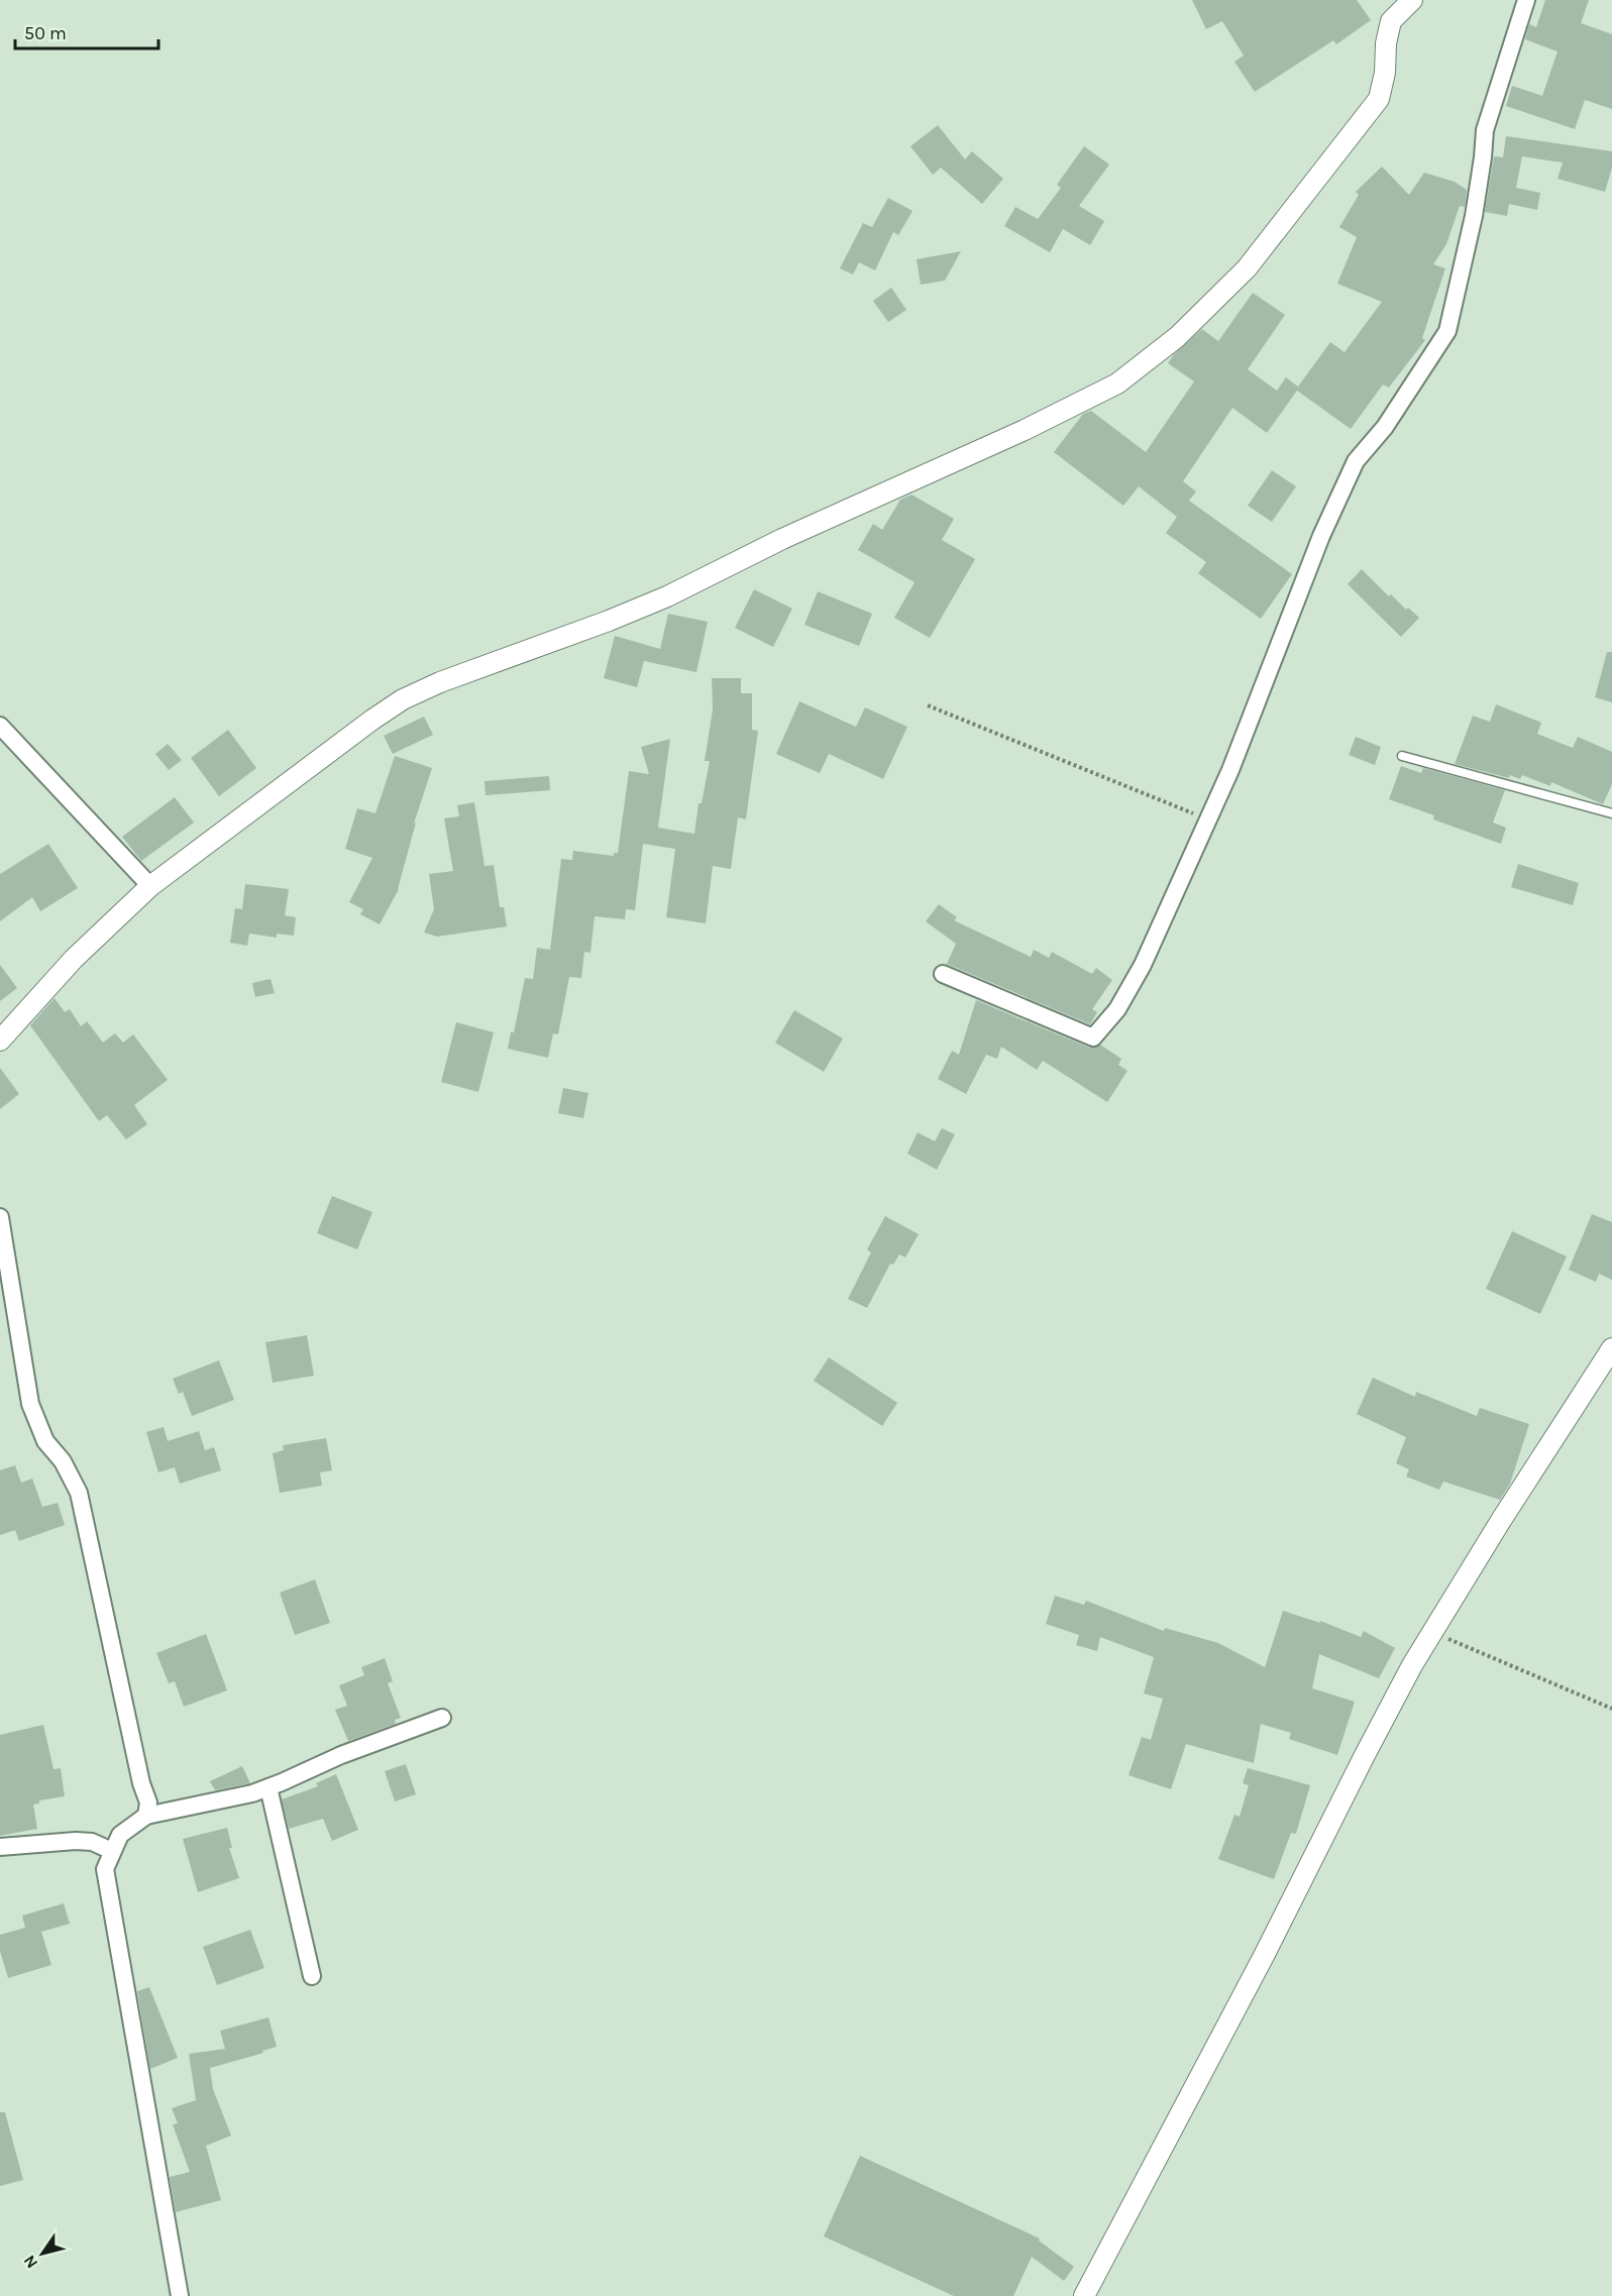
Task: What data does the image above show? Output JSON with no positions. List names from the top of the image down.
{
  "scale_bar": "50 m",
  "north": "bottom left"
}
